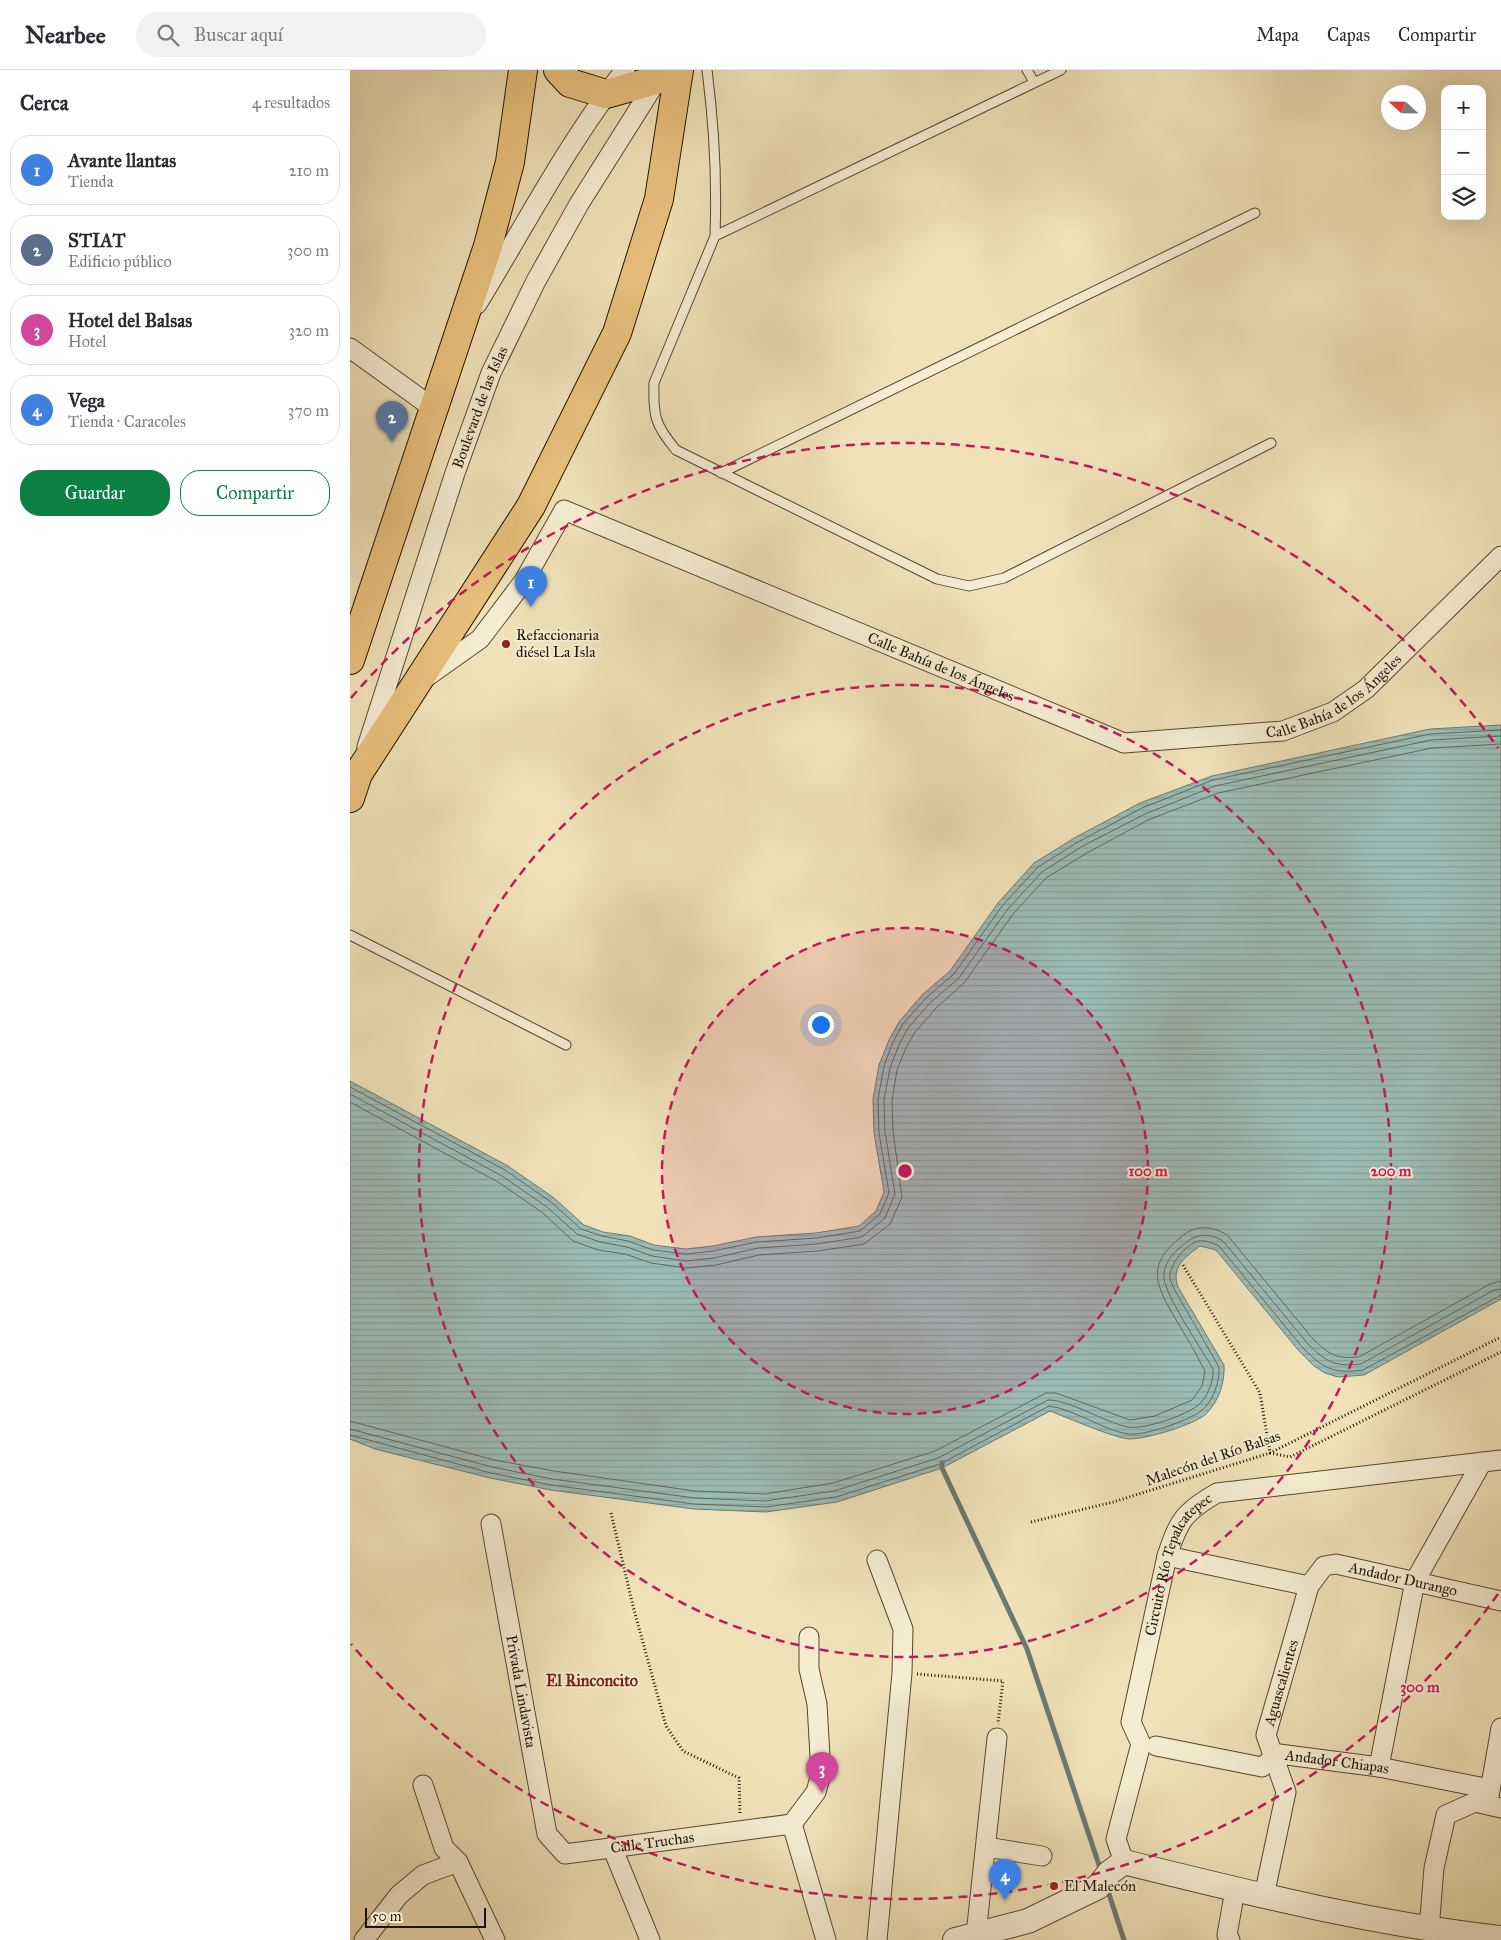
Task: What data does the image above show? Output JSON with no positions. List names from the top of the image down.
{
  "streets": {
    "street": [
      "Boulevard de las Islas",
      "Calle Bahía de los Ángeles",
      "Circuito Río Tepalcatepec",
      "Andador Durango",
      "Aguascalientes",
      "Privada Lindavista",
      "Andador Chiapas",
      "Calle Truchas"
    ],
    "path": ["Malecón del Río Balsas"]
  },
  "crossings": [
    ["Andador Durango", "Aguascalientes"],
    ["Aguascalientes", "Andador Chiapas"],
    ["Privada Lindavista", "Calle Truchas"]
  ],
  "districts": ["El Rinconcito"],
  "places": ["Refaccionaria diésel La Isla", "El Malecón"],
  "scale_bar": "50 m",
  "north": "left",
  "page": {
    "header": "Nearbee",
    "search": "Buscar aquí",
    "nav": ["Mapa", "Capas", "Compartir"],
    "heading": ["Cerca", "4 resultados"],
    "map_buttons": ["+", "−"],
    "list": [
      {
        "mark": "1",
        "name": "Avante llantas",
        "note": "Tienda",
        "value": "210 m"
      },
      {
        "mark": "2",
        "name": "STIAT",
        "note": "Edificio público",
        "value": "300 m"
      },
      {
        "mark": "3",
        "name": "Hotel del Balsas",
        "note": "Hotel",
        "value": "320 m"
      },
      {
        "mark": "4",
        "name": "Vega",
        "note": "Tienda · Caracoles",
        "value": "370 m"
      }
    ],
    "pins": [
      "2",
      "1",
      "3",
      "4"
    ],
    "buttons": ["Guardar", "Compartir"],
    "scale": "50 m"
  },
  "rings": ["100 m", "200 m", "300 m"]
}
